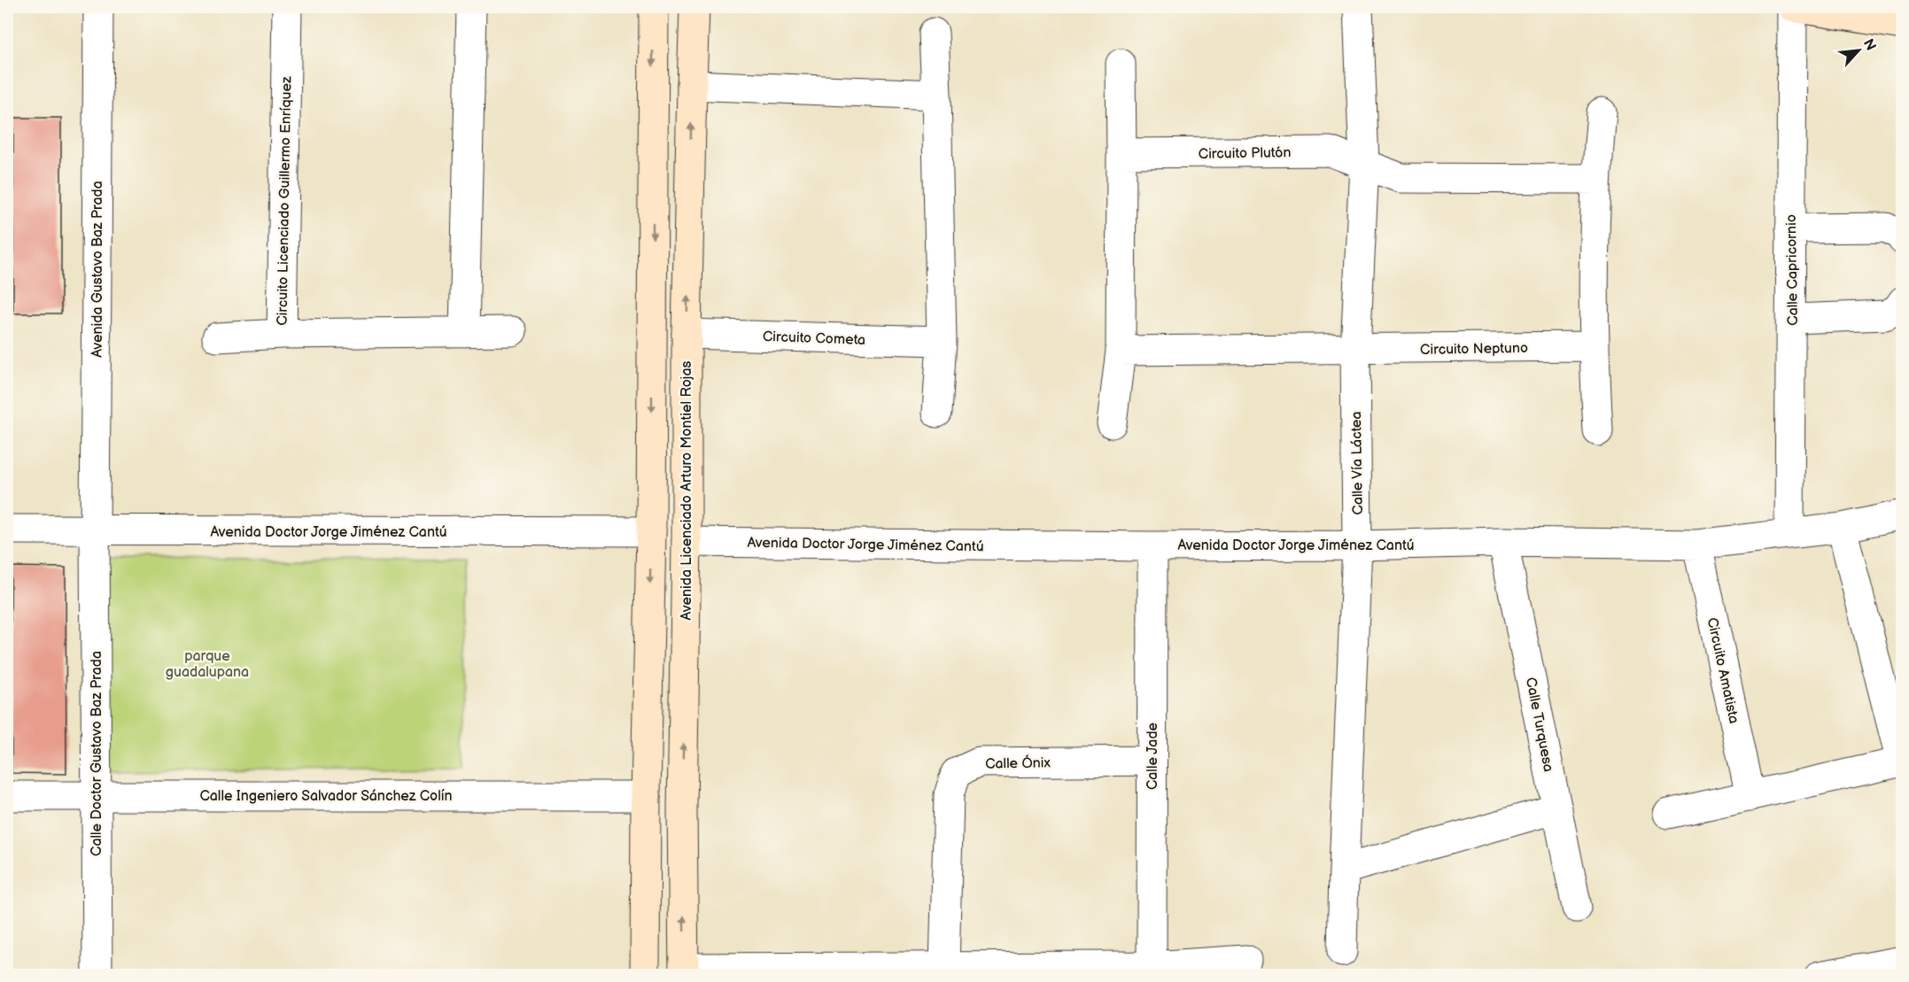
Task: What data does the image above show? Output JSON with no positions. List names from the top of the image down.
{
  "streets": {
    "main road": ["Avenida Licenciado Arturo Montiel Rojas"],
    "street": [
      "Circuito Plutón",
      "Circuito Licenciado Guillermo Enríquez",
      "Avenida Gustavo Baz Prada",
      "Calle Capricornio",
      "Circuito Cometa",
      "Circuito Neptuno",
      "Calle Vía Láctea",
      "Avenida Doctor Jorge Jiménez Cantú",
      "Circuito Amatista",
      "Calle Turquesa",
      "Calle Doctor Gustavo Baz Prada",
      "Calle Jade",
      "Calle Ónix",
      "Calle Ingeniero Salvador Sánchez Colín"
    ]
  },
  "crossings": [
    ["Circuito Plutón", "Calle Vía Láctea"],
    ["Avenida Gustavo Baz Prada", "Avenida Doctor Jorge Jiménez Cantú"],
    ["Avenida Gustavo Baz Prada", "Calle Doctor Gustavo Baz Prada"],
    ["Calle Capricornio", "Avenida Doctor Jorge Jiménez Cantú"],
    ["Circuito Cometa", "Avenida Licenciado Arturo Montiel Rojas"],
    ["Circuito Neptuno", "Calle Vía Láctea"],
    ["Calle Vía Láctea", "Avenida Doctor Jorge Jiménez Cantú"],
    ["Avenida Licenciado Arturo Montiel Rojas", "Avenida Doctor Jorge Jiménez Cantú"],
    ["Avenida Doctor Jorge Jiménez Cantú", "Circuito Amatista"],
    ["Avenida Doctor Jorge Jiménez Cantú", "Calle Turquesa"],
    ["Avenida Doctor Jorge Jiménez Cantú", "Calle Doctor Gustavo Baz Prada"],
    ["Avenida Doctor Jorge Jiménez Cantú", "Calle Jade"],
    ["Calle Doctor Gustavo Baz Prada", "Calle Ingeniero Salvador Sánchez Colín"],
    ["Calle Jade", "Calle Ónix"]
  ],
  "parks": ["parque guadalupana"],
  "north": "top right"
}
